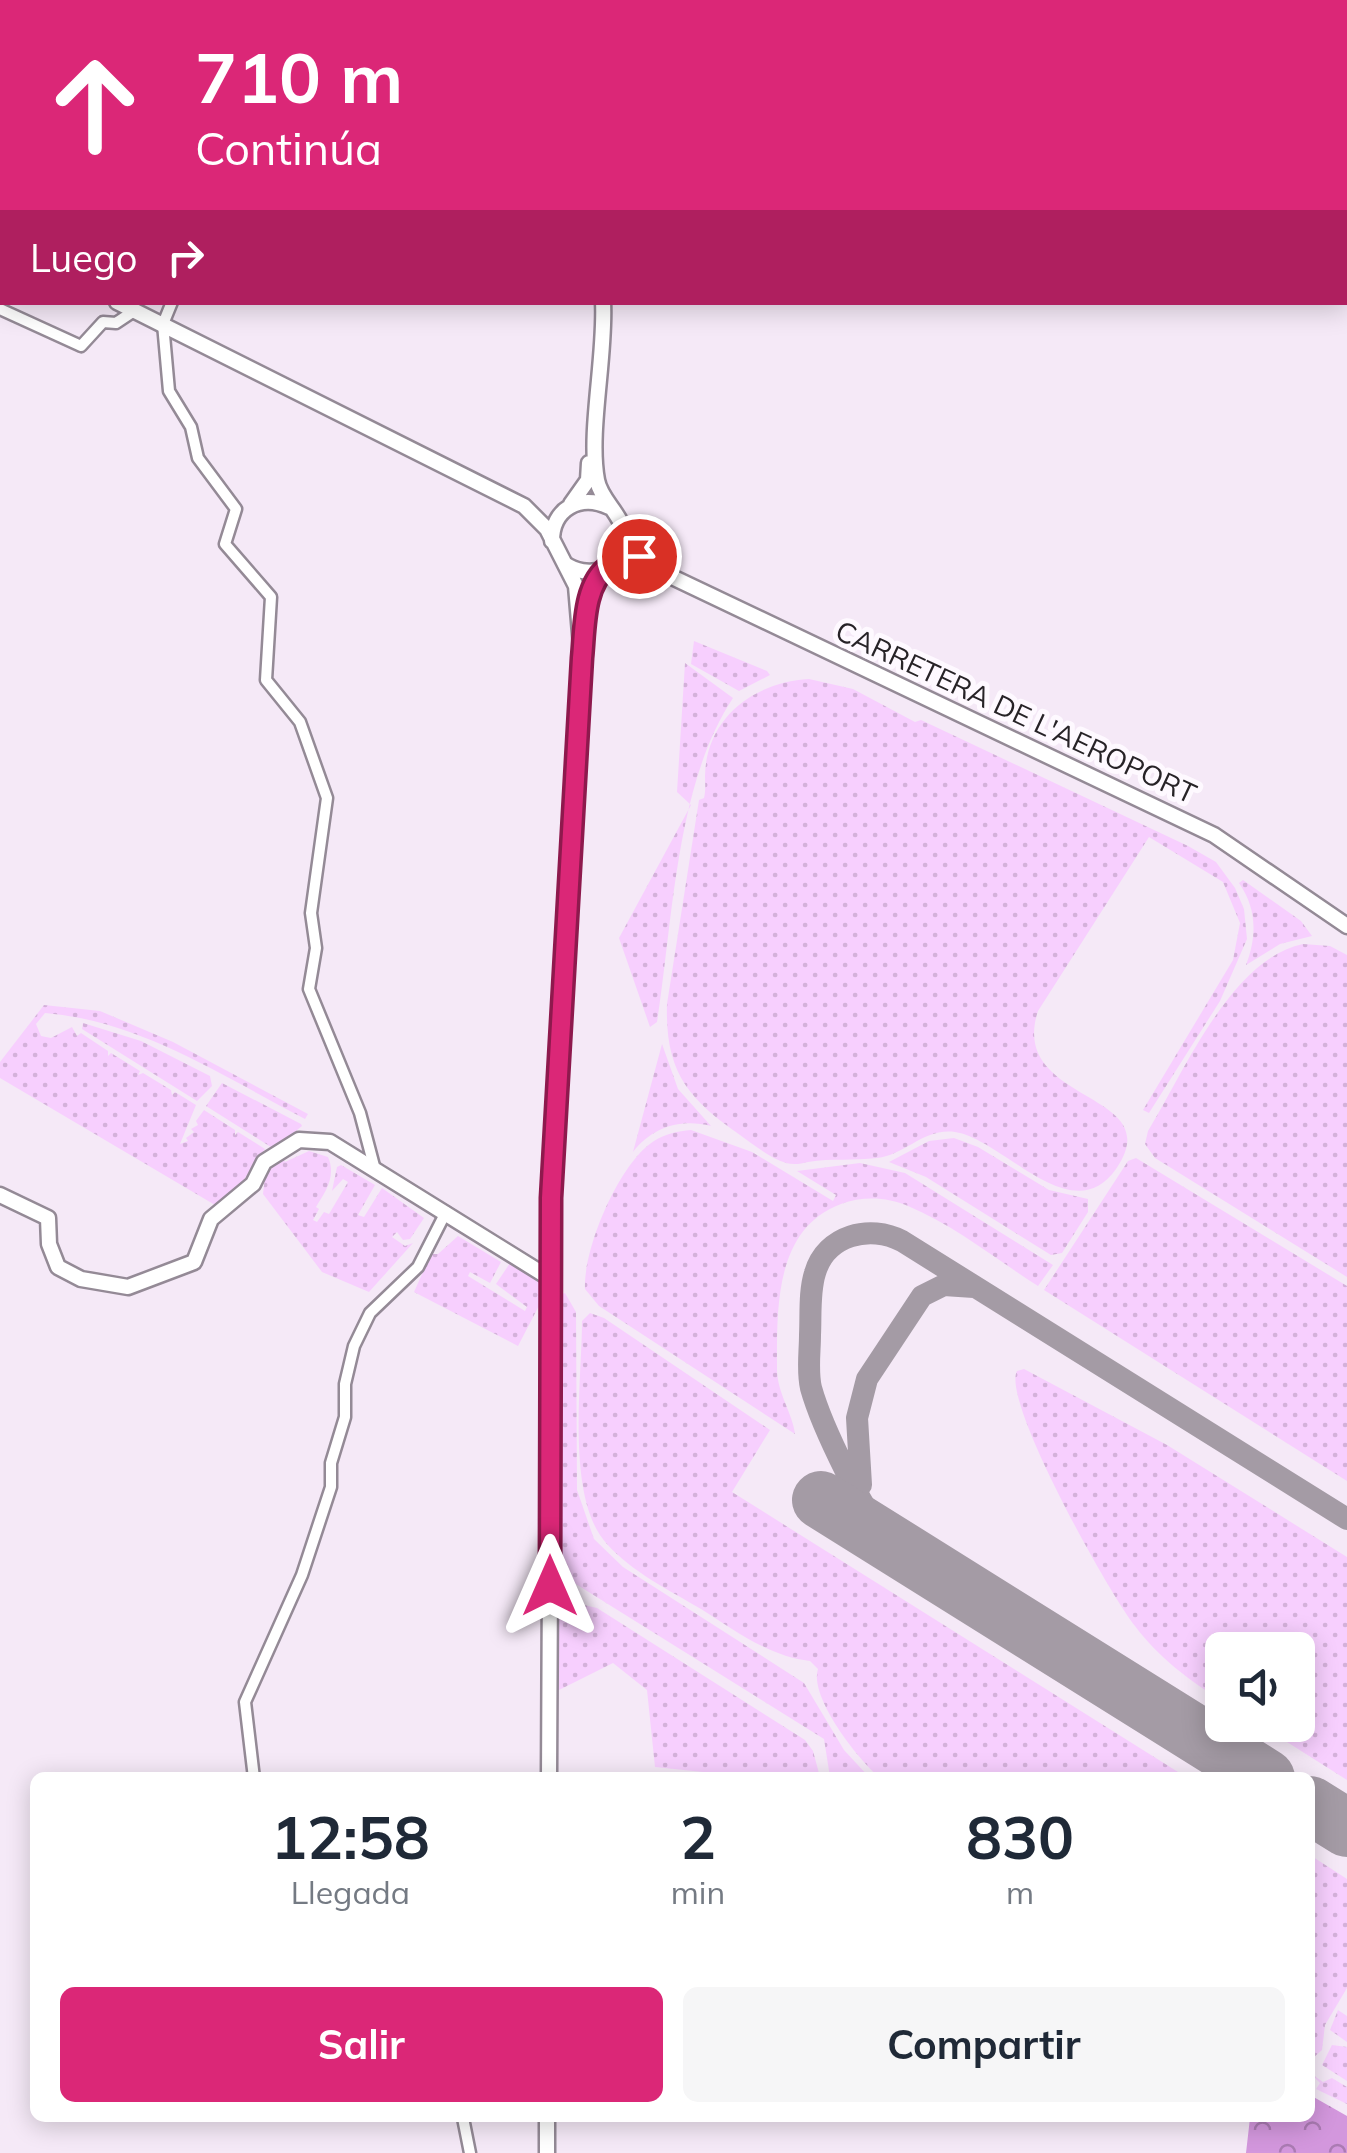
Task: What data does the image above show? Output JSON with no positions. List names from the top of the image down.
{
  "streets": {
    "main road": ["CARRETERA DE L'AEROPORT"]
  },
  "page": {
    "turn": ["710 m", "Continúa"],
    "then": "Luego",
    "eta": [
      "12:58",
      "Llegada",
      "2",
      "min",
      "830",
      "m"
    ],
    "buttons": ["Salir", "Compartir"]
  }
}
